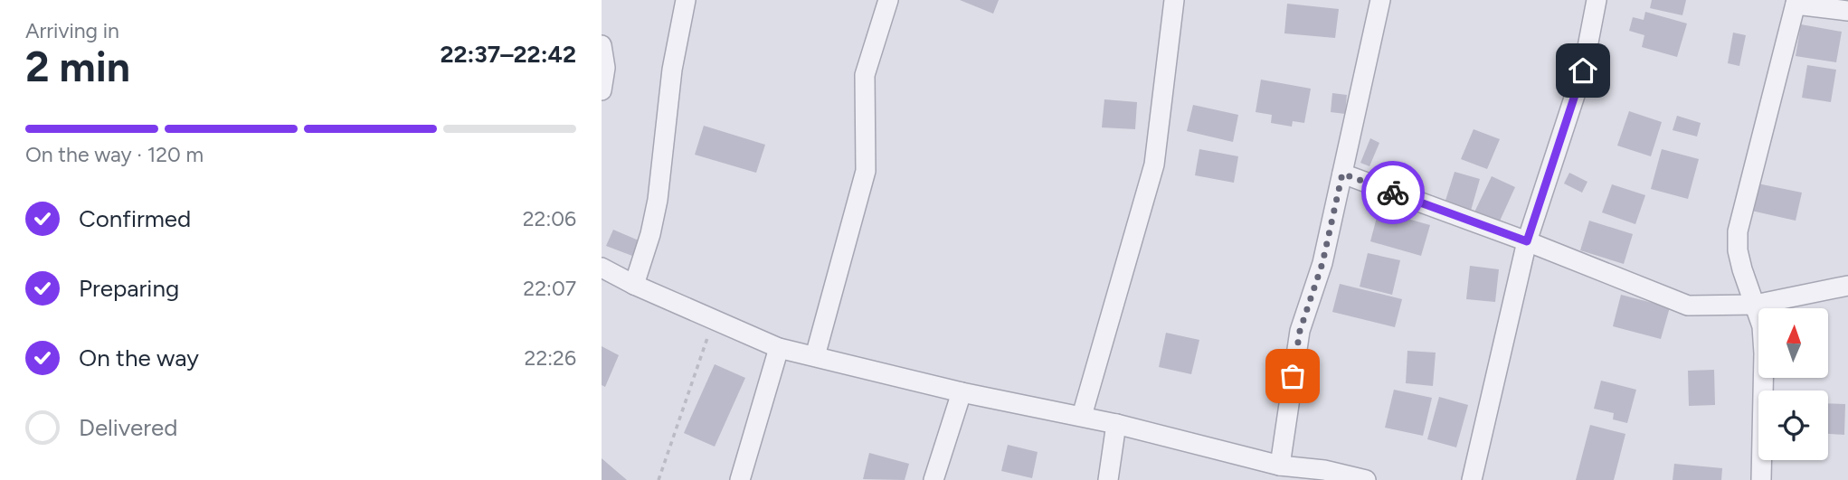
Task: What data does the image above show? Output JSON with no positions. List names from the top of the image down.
{
  "north": "top",
  "page": {
    "heading": ["2 min", "Arriving in", "22:37–22:42"],
    "bar": "On the way · 120 m",
    "list": [
      ["Confirmed", "22:06"],
      ["Preparing", "22:07"],
      ["On the way", "22:26"],
      "Delivered"
    ]
  }
}
